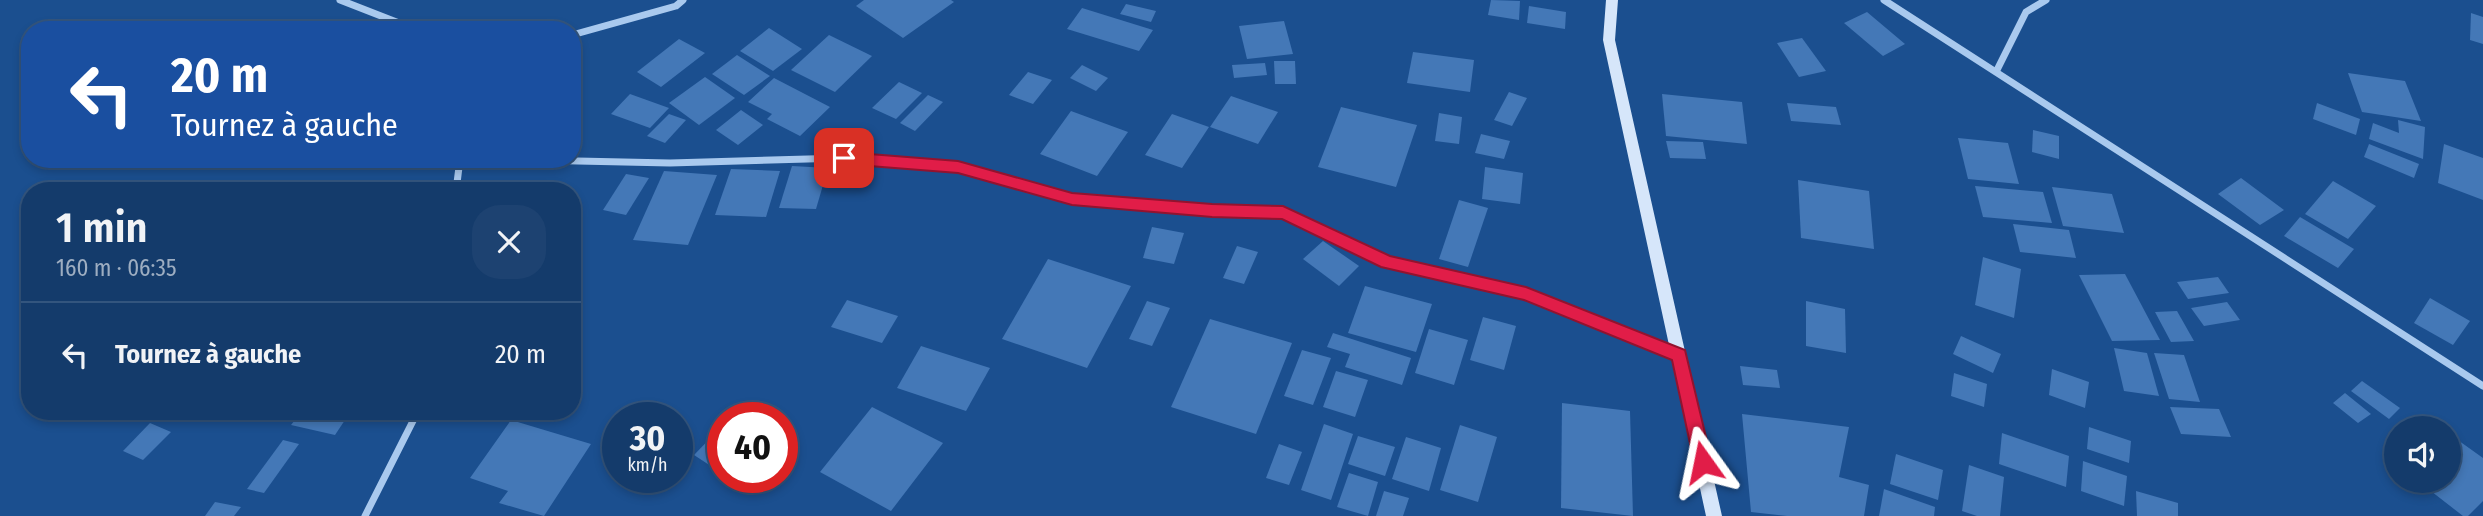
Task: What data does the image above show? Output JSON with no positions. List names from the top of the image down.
{
  "page": {
    "turn": ["20 m", "Tournez à gauche"],
    "heading": ["1 min", "160 m · 06:35"],
    "list": [
      {
        "name": "Tournez à gauche",
        "value": "20 m"
      }
    ],
    "speed": "30 km/h",
    "limit": "40"
  }
}
